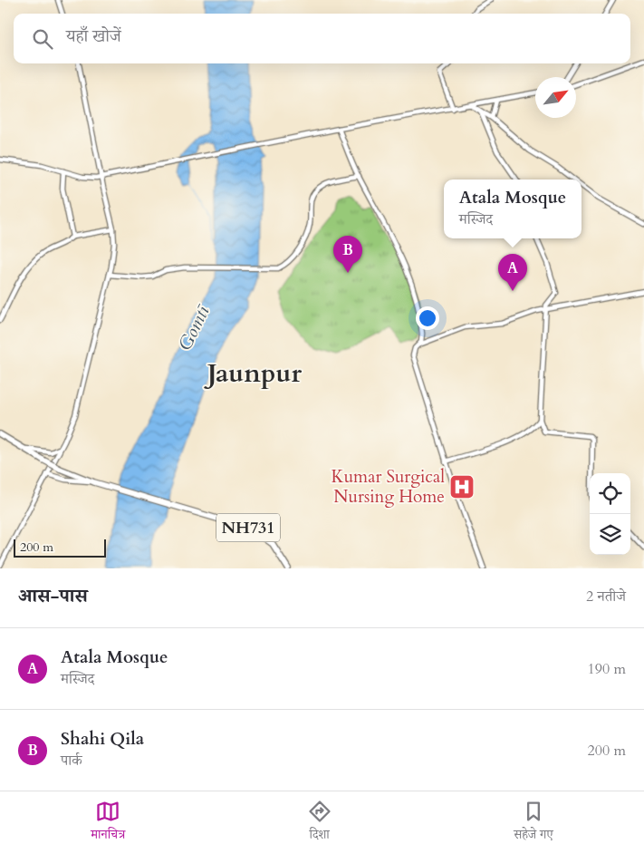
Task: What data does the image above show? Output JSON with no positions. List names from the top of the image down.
{
  "streets": {
    "highway": ["NH731"]
  },
  "districts": ["Jaunpur"],
  "water": ["Gomtī"],
  "places": {
    "hospital": ["Kumar Surgical Nursing Home"]
  },
  "scale_bar": "200 m",
  "north": "top right",
  "page": {
    "search": "यहाँ खोजें",
    "popup": ["Atala Mosque", "मस्जिद"],
    "pins": ["B", "A"],
    "scale": "200 m",
    "heading": ["आस-पास", "2 नतीजे"],
    "list": [
      {
        "mark": "A",
        "name": "Atala Mosque",
        "note": "मस्जिद",
        "value": "190 m"
      },
      {
        "mark": "B",
        "name": "Shahi Qila",
        "note": "पार्क",
        "value": "200 m"
      }
    ],
    "nav": ["मानचित्र", "दिशा", "सहेजे गए"]
  }
}
